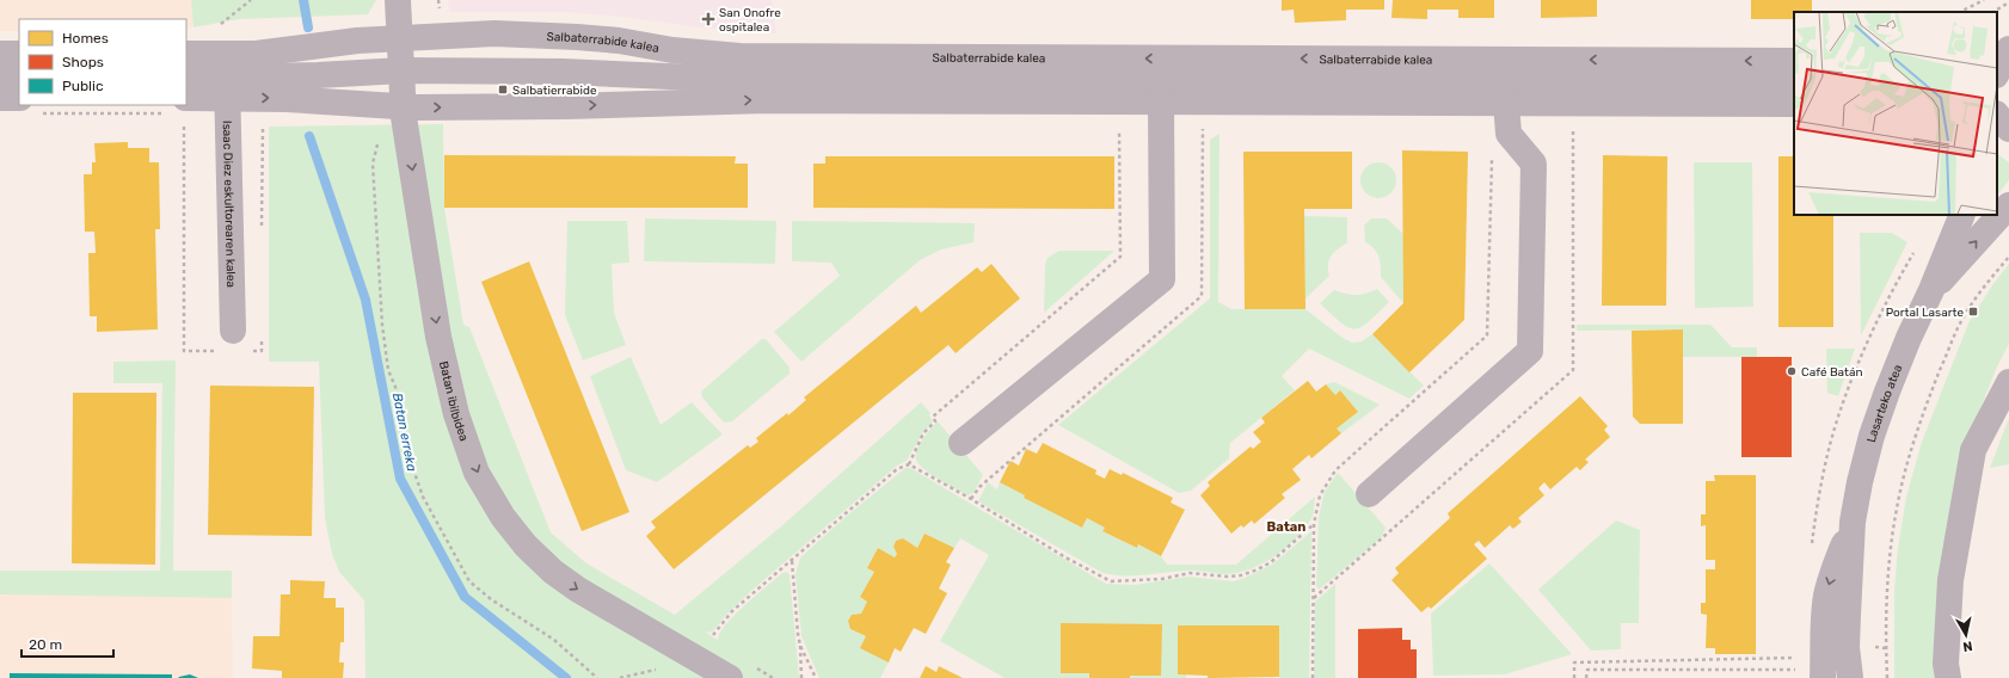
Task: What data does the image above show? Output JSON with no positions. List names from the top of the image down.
{
  "streets": {
    "street": [
      "Salbaterrabide kalea",
      "Isaac Diez eskultorearen kalea",
      "Batan ibilbidea",
      "Lasarteko atea"
    ]
  },
  "crossings": [
    ["Salbaterrabide kalea", "Isaac Diez eskultorearen kalea"],
    ["Salbaterrabide kalea", "Batan ibilbidea"]
  ],
  "one_way": ["Batan ibilbidea"],
  "districts": ["Batan"],
  "water": ["Batan erreka"],
  "places": {
    "health": ["San Onofre ospitalea"],
    "transit": ["Salbatierrabide", "Portal Lasarte"],
    "other": ["Café Batán"]
  },
  "legend": ["Homes", "Shops", "Public"],
  "scale_bar": "20 m",
  "north": "bottom"
}
